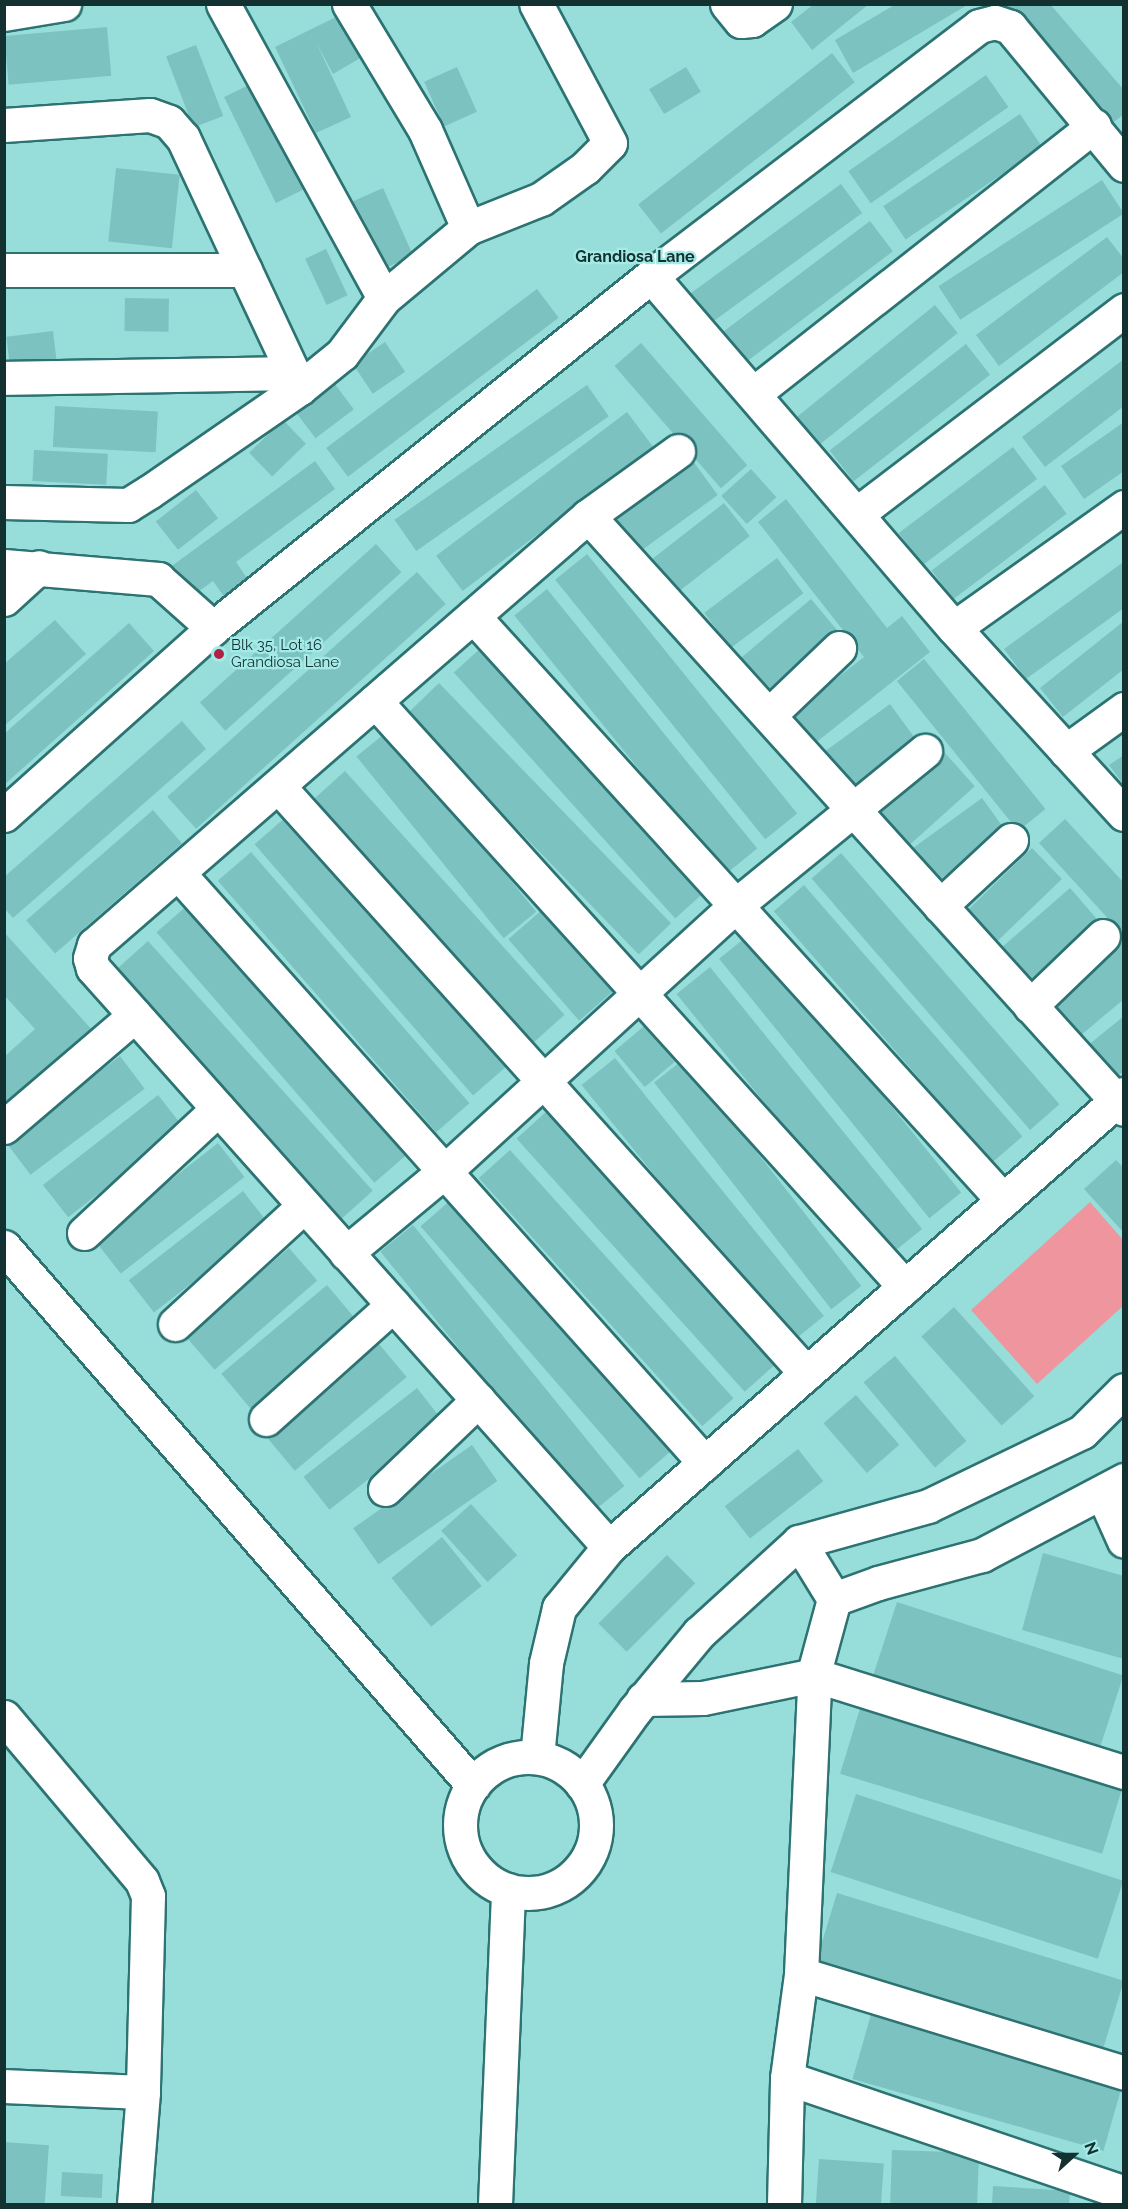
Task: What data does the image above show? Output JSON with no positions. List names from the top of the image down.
{
  "districts": ["Grandiosa Lane"],
  "places": ["Blk 35, Lot 16 Grandiosa Lane"],
  "north": "right"
}
